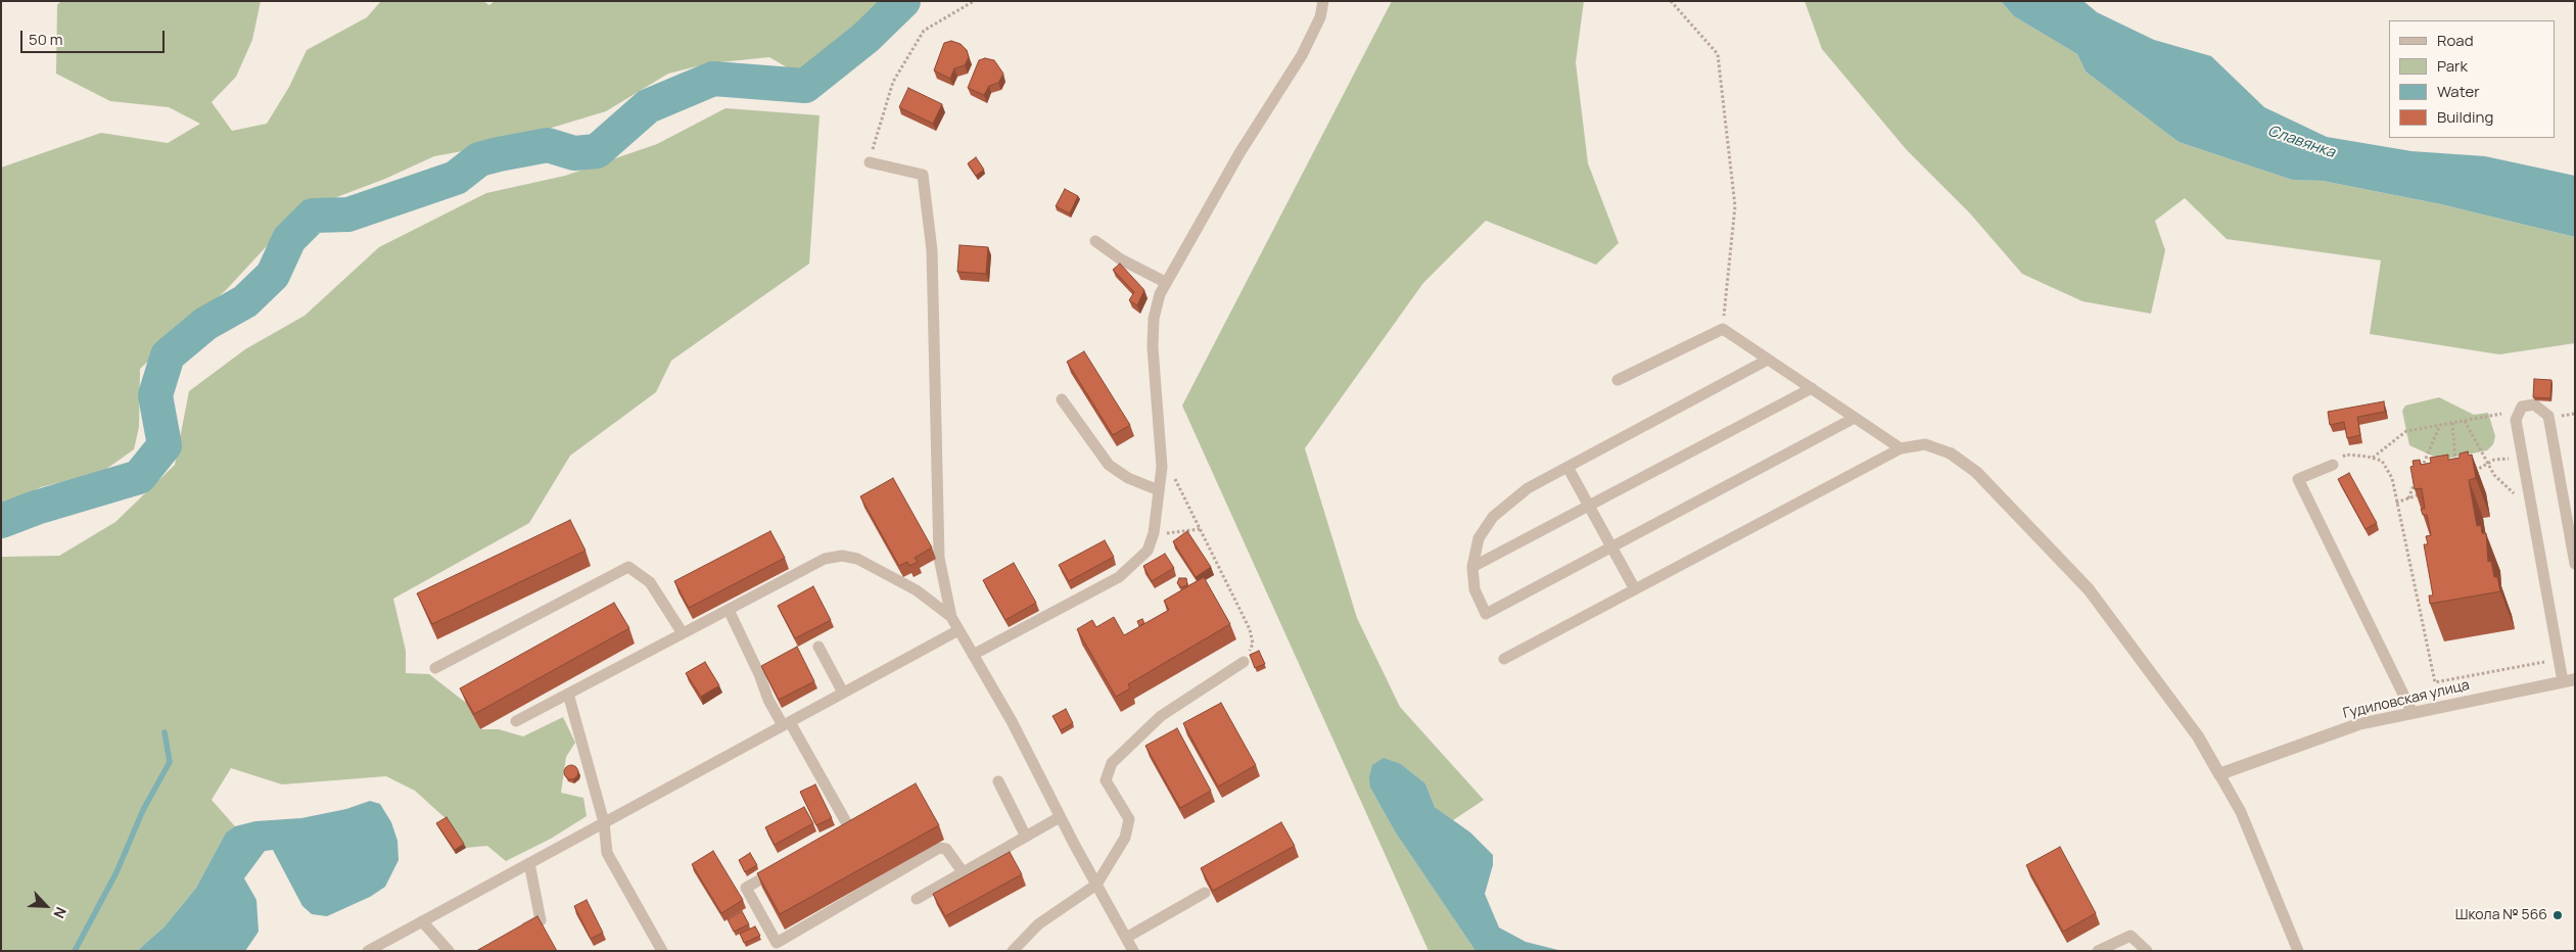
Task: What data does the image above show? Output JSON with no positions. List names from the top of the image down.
{
  "streets": {
    "street": ["Гудиловская улица"]
  },
  "water": ["Славянка"],
  "places": ["Школа № 566"],
  "legend": [
    "Road",
    "Park",
    "Water",
    "Building"
  ],
  "scale_bar": "50 m",
  "north": "bottom right"
}
